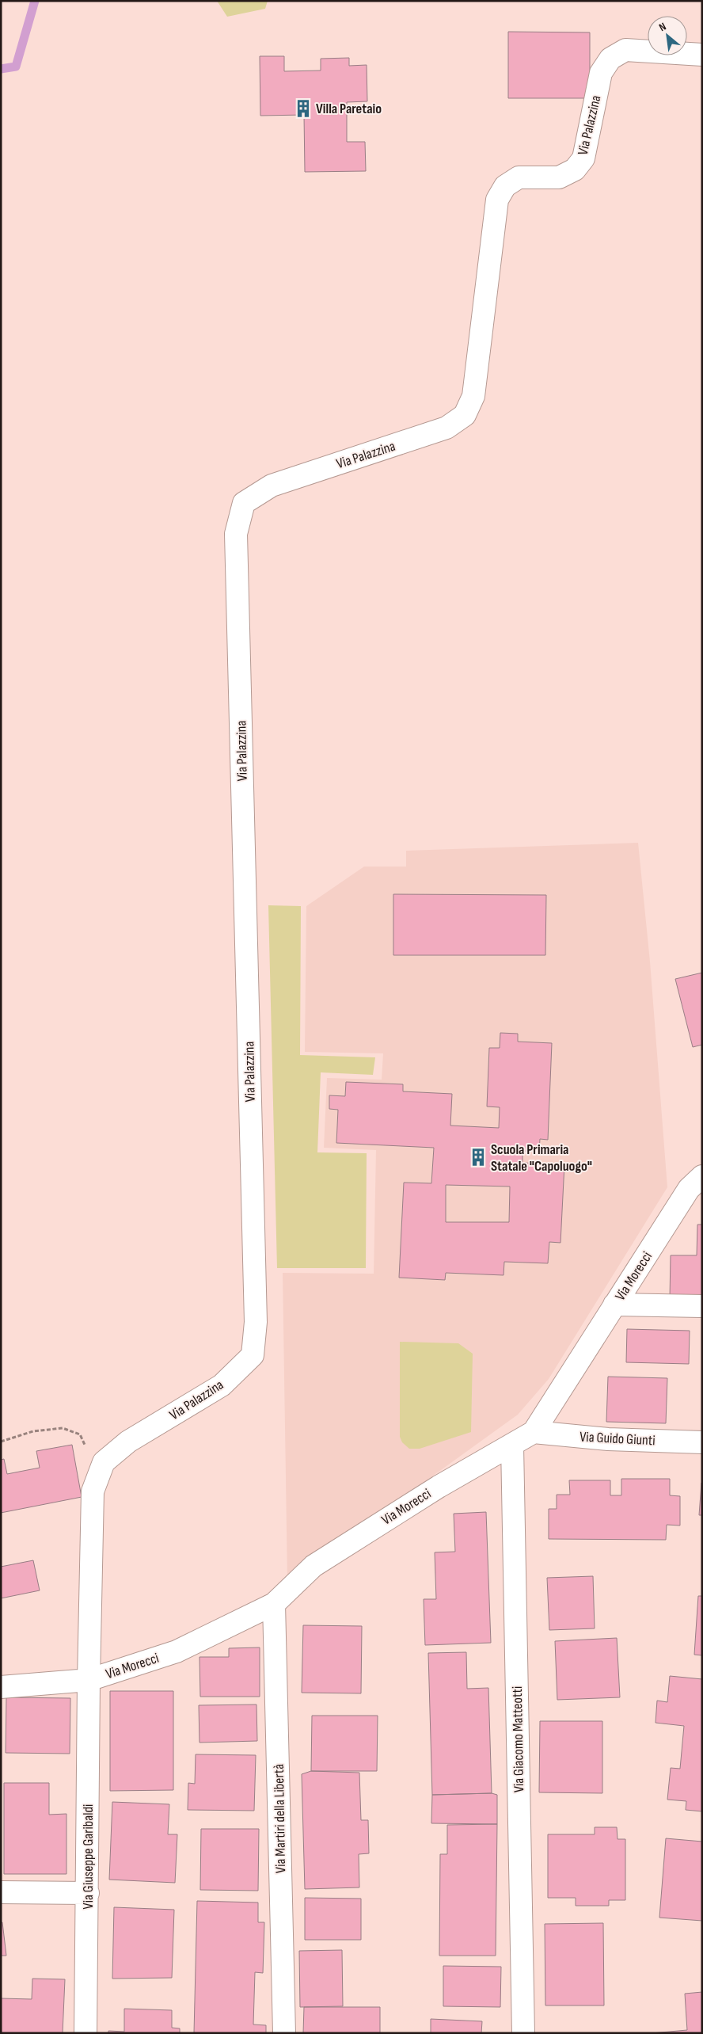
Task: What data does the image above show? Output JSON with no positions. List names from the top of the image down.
{
  "streets": {
    "street": [
      "Via Palazzina",
      "Via Morecci",
      "Via Guido Giunti",
      "Via Giacomo Matteotti",
      "Via Martiri della Libertà",
      "Via Giuseppe Garibaldi"
    ]
  },
  "crossings": [
    ["Via Palazzina", "Via Morecci"],
    ["Via Palazzina", "Via Giuseppe Garibaldi"],
    ["Via Morecci", "Via Guido Giunti"],
    ["Via Morecci", "Via Giacomo Matteotti"],
    ["Via Morecci", "Via Martiri della Libertà"],
    ["Via Morecci", "Via Giuseppe Garibaldi"]
  ],
  "places": {
    "building": ["Villa Paretaio", "Scuola Primaria Statale \"Capoluogo\""]
  },
  "north": "top left"
}
